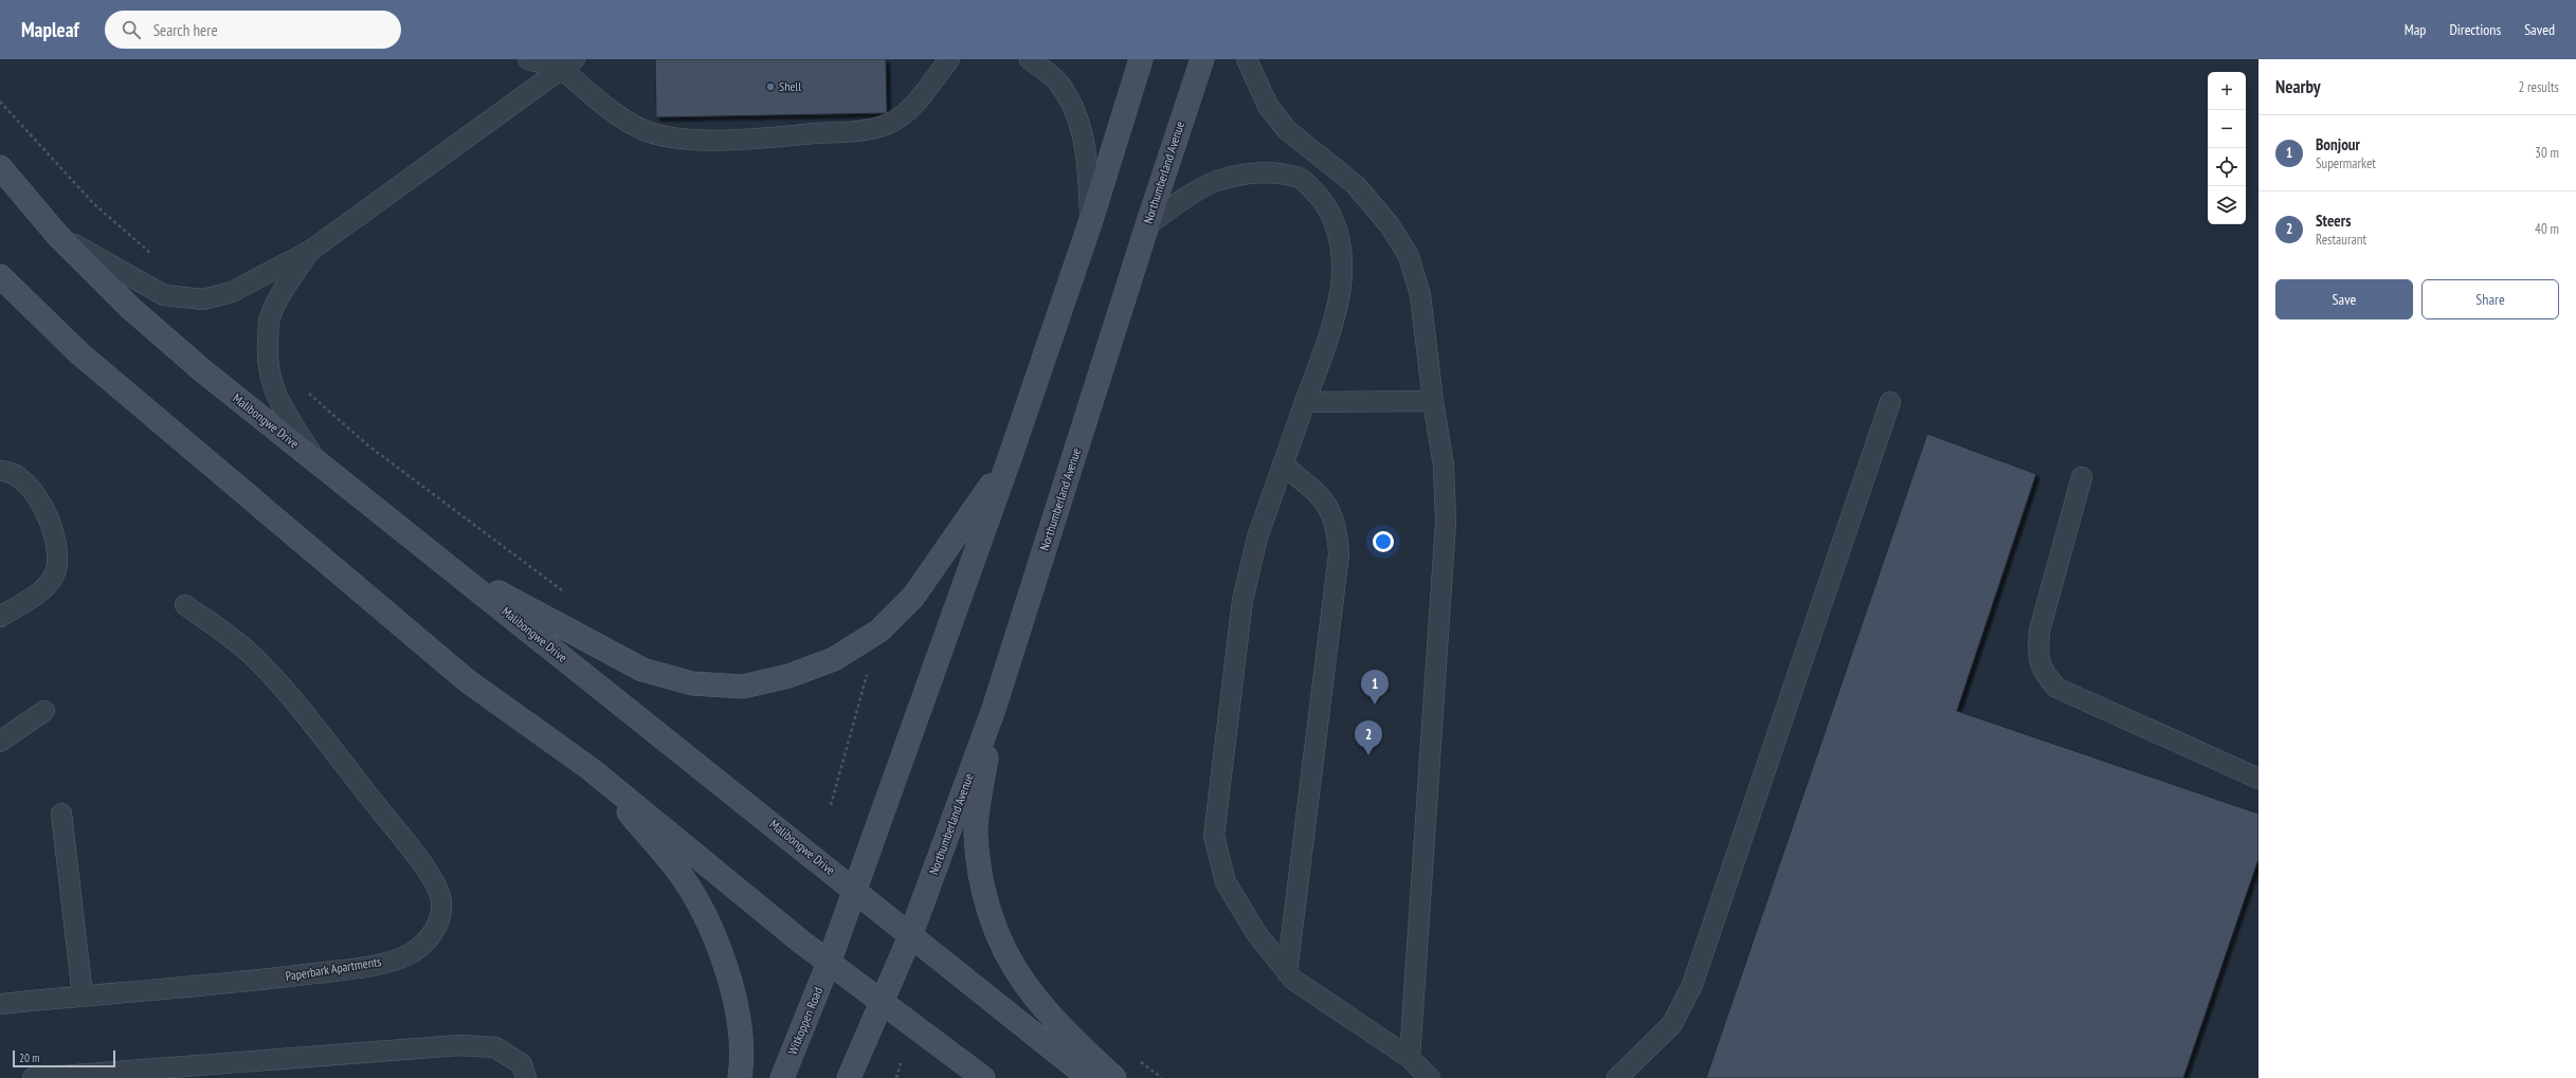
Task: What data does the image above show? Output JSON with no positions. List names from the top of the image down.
{
  "streets": {
    "main road": ["Northumberland Avenue", "Malibongwe Drive", "Witkoppen Road"],
    "lane": ["Paperbark Apartments"]
  },
  "crossings": [
    ["Northumberland Avenue", "Malibongwe Drive"],
    ["Malibongwe Drive", "Witkoppen Road"]
  ],
  "places": ["Shell"],
  "scale_bar": "20 m",
  "page": {
    "header": "Mapleaf",
    "search": "Search here",
    "nav": ["Map", "Directions", "Saved"],
    "heading": ["Nearby", "2 results"],
    "map_buttons": ["+", "−"],
    "list": [
      {
        "mark": "1",
        "name": "Bonjour",
        "note": "Supermarket",
        "value": "30 m"
      },
      {
        "mark": "2",
        "name": "Steers",
        "note": "Restaurant",
        "value": "40 m"
      }
    ],
    "buttons": ["Save", "Share"],
    "pins": ["1", "2"],
    "scale": "20 m"
  }
}
